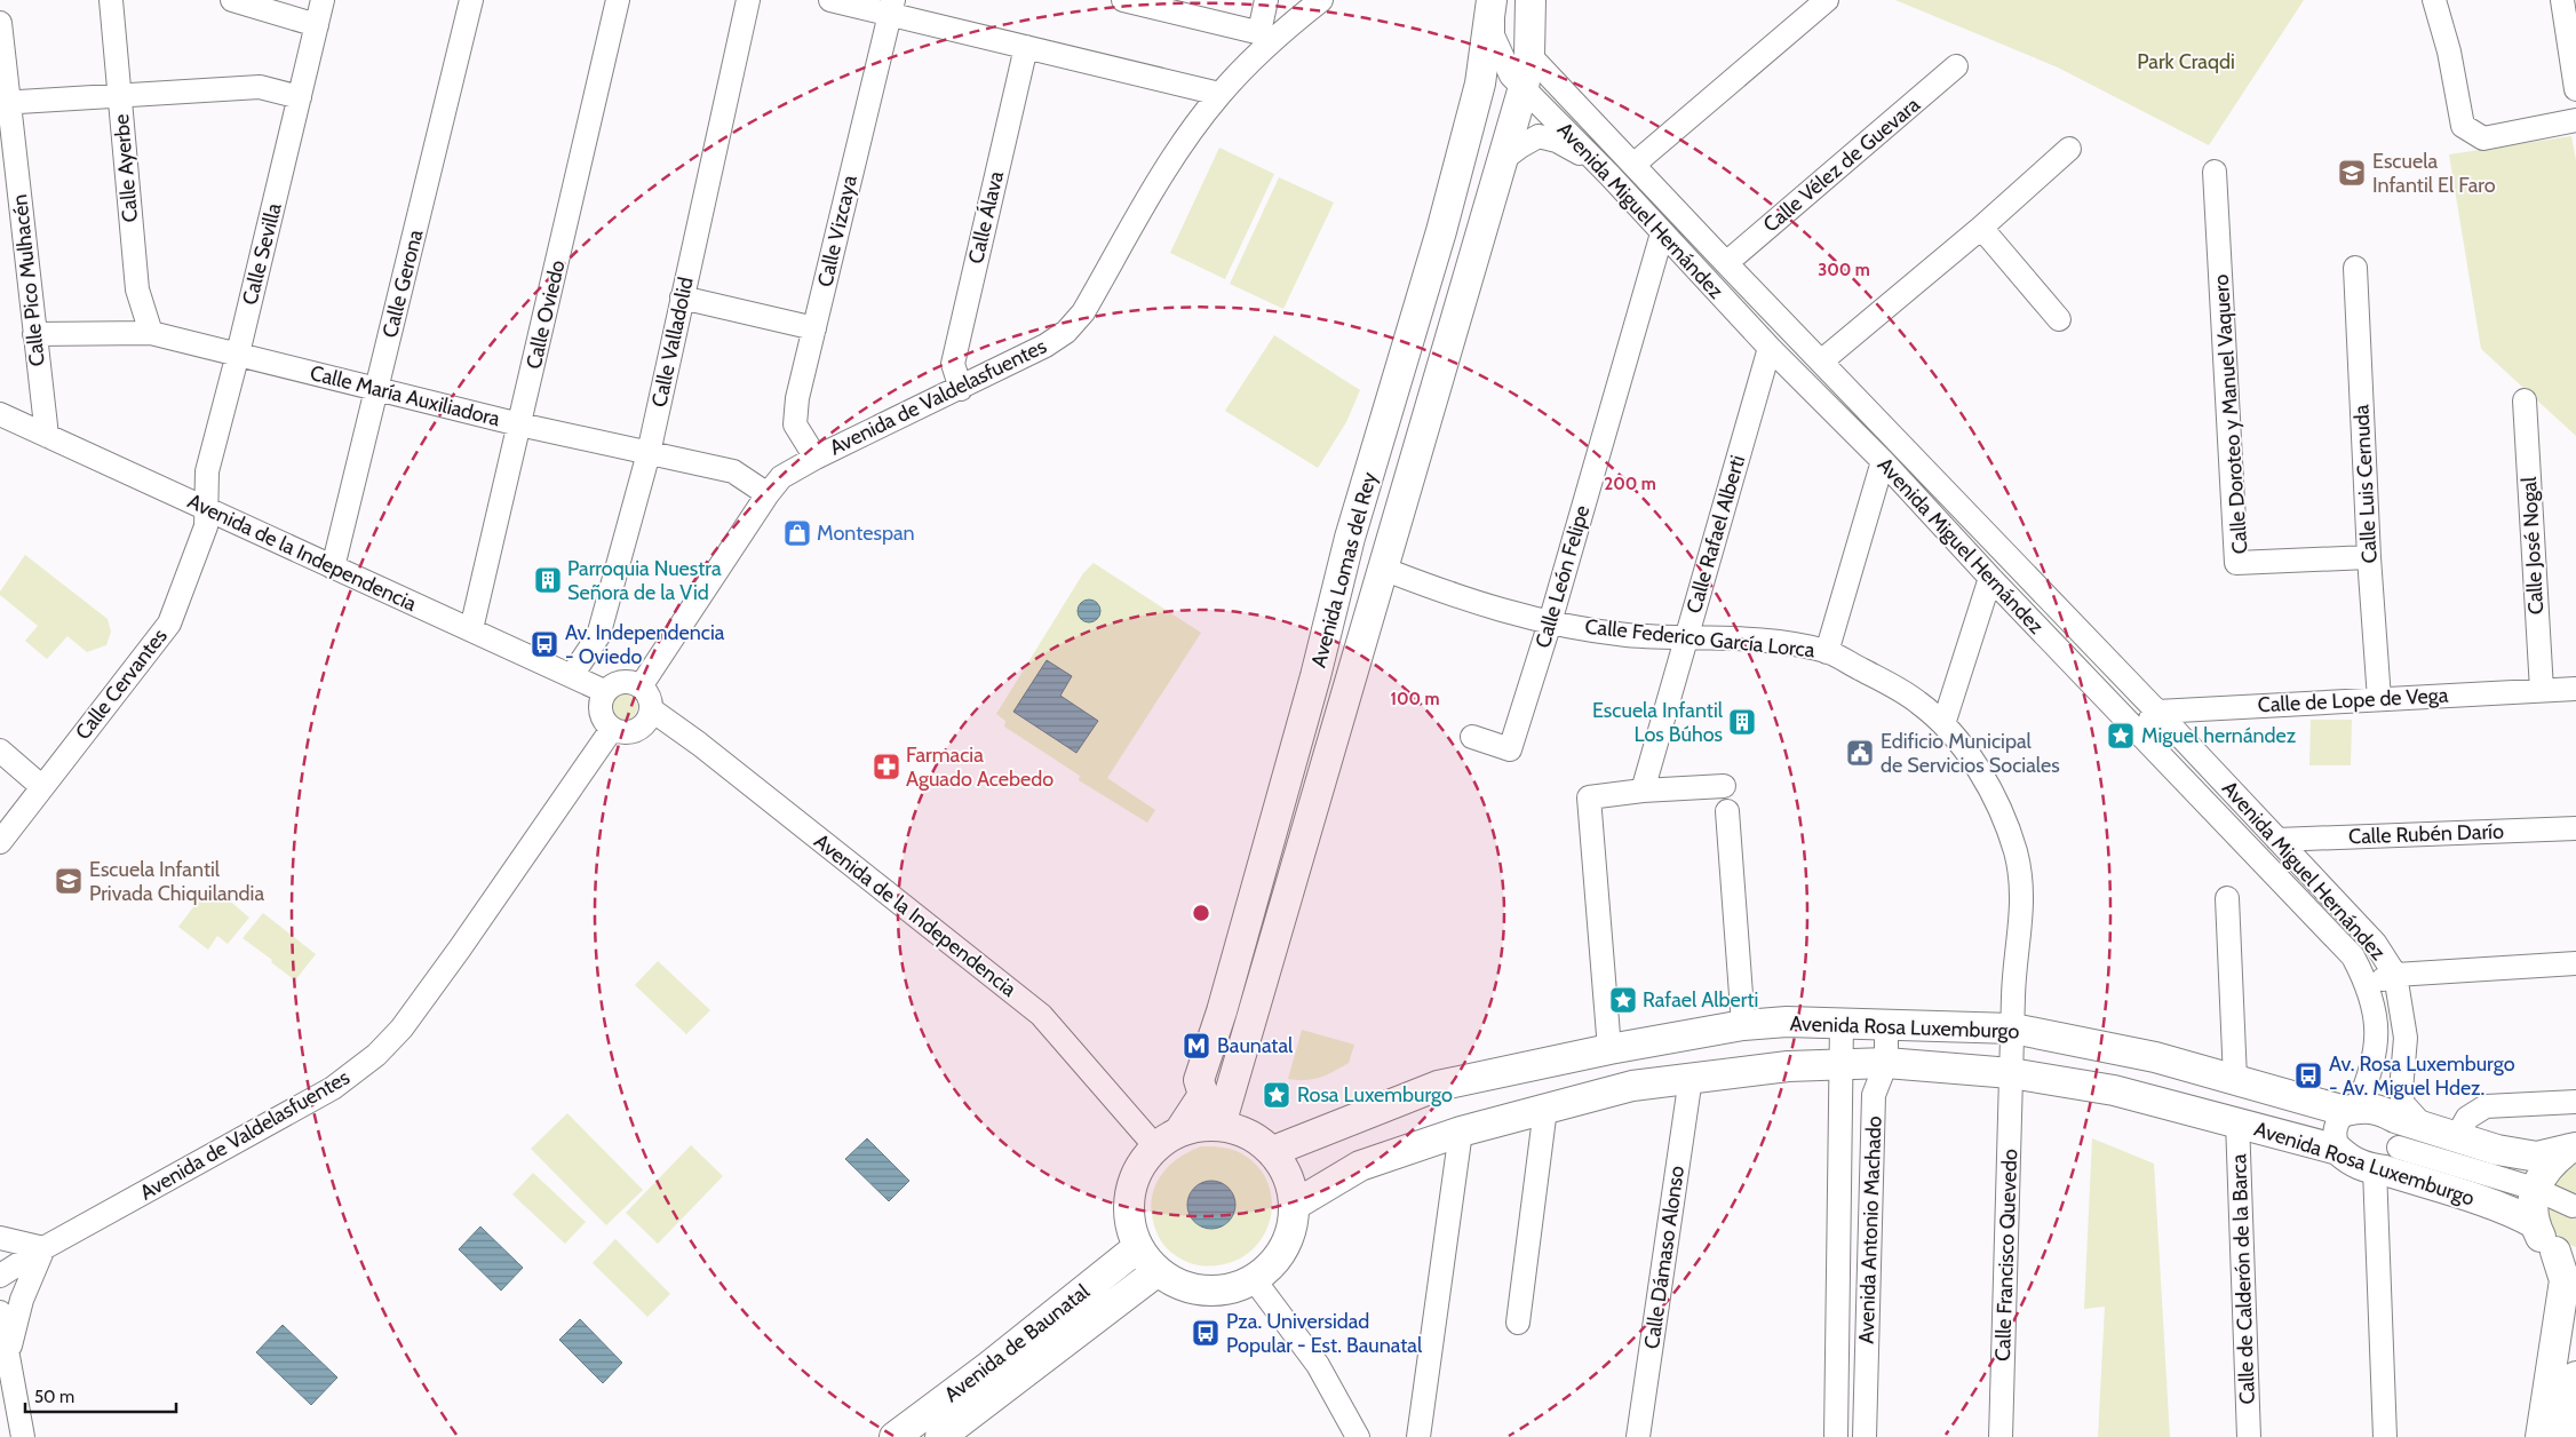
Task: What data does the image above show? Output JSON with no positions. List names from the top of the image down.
{
  "streets": {
    "main road": ["Avenida Lomas del Rey", "Avenida Rosa Luxemburgo", "Avenida de Baunatal"],
    "street": [
      "Calle Vélez de Guevara",
      "Calle Ayerbe",
      "Avenida Miguel Hernández",
      "Calle Álava",
      "Calle Vizcaya",
      "Calle Sevilla",
      "Calle Pico Mulhacén",
      "Calle Gerona",
      "Calle Oviedo",
      "Calle Valladolid",
      "Calle María Auxiliadora",
      "Avenida de Valdelasfuentes",
      "Calle Doroteo y Manuel Vaquero",
      "Calle Luis Cernuda",
      "Calle Rafael Alberti",
      "Calle José Nogal",
      "Avenida de la Independencia",
      "Calle León Felipe",
      "Calle Federico García Lorca",
      "Calle Cervantes",
      "Calle de Lope de Vega",
      "Calle Rubén Darío",
      "Avenida Antonio Machado",
      "Calle Francisco Quevedo",
      "Calle Dámaso Alonso",
      "Calle de Calderón de la Barca"
    ]
  },
  "crossings": [
    ["Calle Vélez de Guevara", "Avenida Miguel Hernández"],
    ["Calle Ayerbe", "Calle María Auxiliadora"],
    ["Avenida Miguel Hernández", "Calle Rafael Alberti"],
    ["Avenida Miguel Hernández", "Avenida Lomas del Rey"],
    ["Avenida Miguel Hernández", "Calle León Felipe"],
    ["Avenida Miguel Hernández", "Calle de Lope de Vega"],
    ["Avenida Miguel Hernández", "Calle Rubén Darío"],
    ["Avenida Miguel Hernández", "Avenida Rosa Luxemburgo"],
    ["Calle Álava", "Avenida de Valdelasfuentes"],
    ["Calle Vizcaya", "Avenida de Valdelasfuentes"],
    ["Calle Sevilla", "Calle María Auxiliadora"],
    ["Calle Sevilla", "Avenida de la Independencia"],
    ["Calle Sevilla", "Calle Cervantes"],
    ["Calle Pico Mulhacén", "Calle María Auxiliadora"],
    ["Calle Pico Mulhacén", "Avenida de la Independencia"],
    ["Calle Gerona", "Calle María Auxiliadora"],
    ["Calle Gerona", "Avenida de la Independencia"],
    ["Calle Oviedo", "Calle María Auxiliadora"],
    ["Calle Oviedo", "Avenida de la Independencia"],
    ["Calle Valladolid", "Calle María Auxiliadora"],
    ["Calle Valladolid", "Avenida de la Independencia"],
    ["Calle María Auxiliadora", "Avenida de Valdelasfuentes"],
    ["Avenida de Valdelasfuentes", "Avenida de la Independencia"],
    ["Calle Doroteo y Manuel Vaquero", "Calle Luis Cernuda"],
    ["Calle Luis Cernuda", "Calle de Lope de Vega"],
    ["Calle Rafael Alberti", "Calle Federico García Lorca"],
    ["Calle José Nogal", "Calle de Lope de Vega"],
    ["Avenida de la Independencia", "Avenida Lomas del Rey"],
    ["Avenida de la Independencia", "Calle Cervantes"],
    ["Avenida de la Independencia", "Avenida Rosa Luxemburgo"],
    ["Avenida de la Independencia", "Avenida de Baunatal"],
    ["Avenida Lomas del Rey", "Calle Federico García Lorca"],
    ["Avenida Lomas del Rey", "Avenida Rosa Luxemburgo"],
    ["Avenida Lomas del Rey", "Avenida de Baunatal"],
    ["Calle León Felipe", "Calle Federico García Lorca"],
    ["Calle Federico García Lorca", "Avenida Rosa Luxemburgo"],
    ["Calle Federico García Lorca", "Calle Francisco Quevedo"],
    ["Avenida Rosa Luxemburgo", "Avenida Antonio Machado"],
    ["Avenida Rosa Luxemburgo", "Calle Francisco Quevedo"],
    ["Avenida Rosa Luxemburgo", "Calle Dámaso Alonso"],
    ["Avenida Rosa Luxemburgo", "Calle de Calderón de la Barca"],
    ["Avenida Rosa Luxemburgo", "Avenida de Baunatal"]
  ],
  "parks": ["Park Craqdi"],
  "places": {
    "school or university": ["Escuela Infantil El Faro", "Escuela Infantil Privada Chiquilandia"],
    "shop": ["Montespan"],
    "building": ["Parroquia Nuestra Señora de la Vid", "Escuela Infantil Los Búhos"],
    "bus stop": ["Av. Independencia - Oviedo", "Av. Rosa Luxemburgo - Av. Miguel Hdez.", "Pza. Universidad Popular - Est. Baunatal"],
    "place": ["Miguel hernández", "Rafael Alberti", "Rosa Luxemburgo"],
    "public building": ["Edificio Municipal de Servicios Sociales"],
    "pharmacy": ["Farmacia Aguado Acebedo"],
    "metro station": ["Baunatal"]
  },
  "scale_bar": "50 m",
  "rings": ["300 m", "200 m", "100 m"]
}
